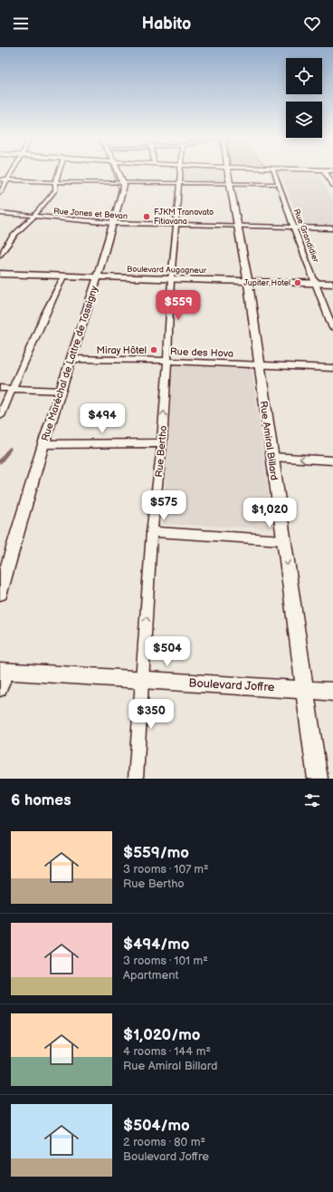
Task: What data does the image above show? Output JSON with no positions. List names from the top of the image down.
{
  "streets": {
    "street": [
      "Rue Jones et Bevan",
      "Rue Grandidier",
      "Boulevard Augagneur",
      "Rue des Hova",
      "Rue Maréchal de Lattre de Tassigny",
      "Rue Amiral Billard",
      "Rue Bertho",
      "Boulevard Joffre"
    ]
  },
  "crossings": [
    ["Rue Jones et Bevan", "Rue Grandidier"],
    ["Rue Jones et Bevan", "Rue Maréchal de Lattre de Tassigny"],
    ["Rue Jones et Bevan", "Rue Amiral Billard"],
    ["Rue Jones et Bevan", "Rue Bertho"],
    ["Rue Grandidier", "Boulevard Augagneur"],
    ["Boulevard Augagneur", "Rue Maréchal de Lattre de Tassigny"],
    ["Boulevard Augagneur", "Rue Amiral Billard"],
    ["Boulevard Augagneur", "Rue Bertho"],
    ["Rue des Hova", "Rue Maréchal de Lattre de Tassigny"],
    ["Rue des Hova", "Rue Amiral Billard"],
    ["Rue des Hova", "Rue Bertho"],
    ["Rue Amiral Billard", "Boulevard Joffre"],
    ["Rue Bertho", "Boulevard Joffre"]
  ],
  "one_way": ["Rue Bertho"],
  "places": ["FJKM Tranovato Fitiavana", "Jupiter Hotel", "Miray Hôtel"],
  "page": {
    "header": "Habito",
    "price": [
      "$559",
      "$494",
      "$575",
      "$1,020",
      "$504",
      "$350"
    ],
    "heading": "6 homes",
    "list": [
      {
        "name": "$559/mo",
        "note": "3 rooms · 107 m² · Rue Bertho"
      },
      {
        "name": "$494/mo",
        "note": "3 rooms · 101 m² · Apartment"
      },
      {
        "name": "$1,020/mo",
        "note": "4 rooms · 144 m² · Rue Amiral Billard"
      },
      {
        "name": "$504/mo",
        "note": "2 rooms · 80 m² · Boulevard Joffre"
      }
    ]
  }
}
